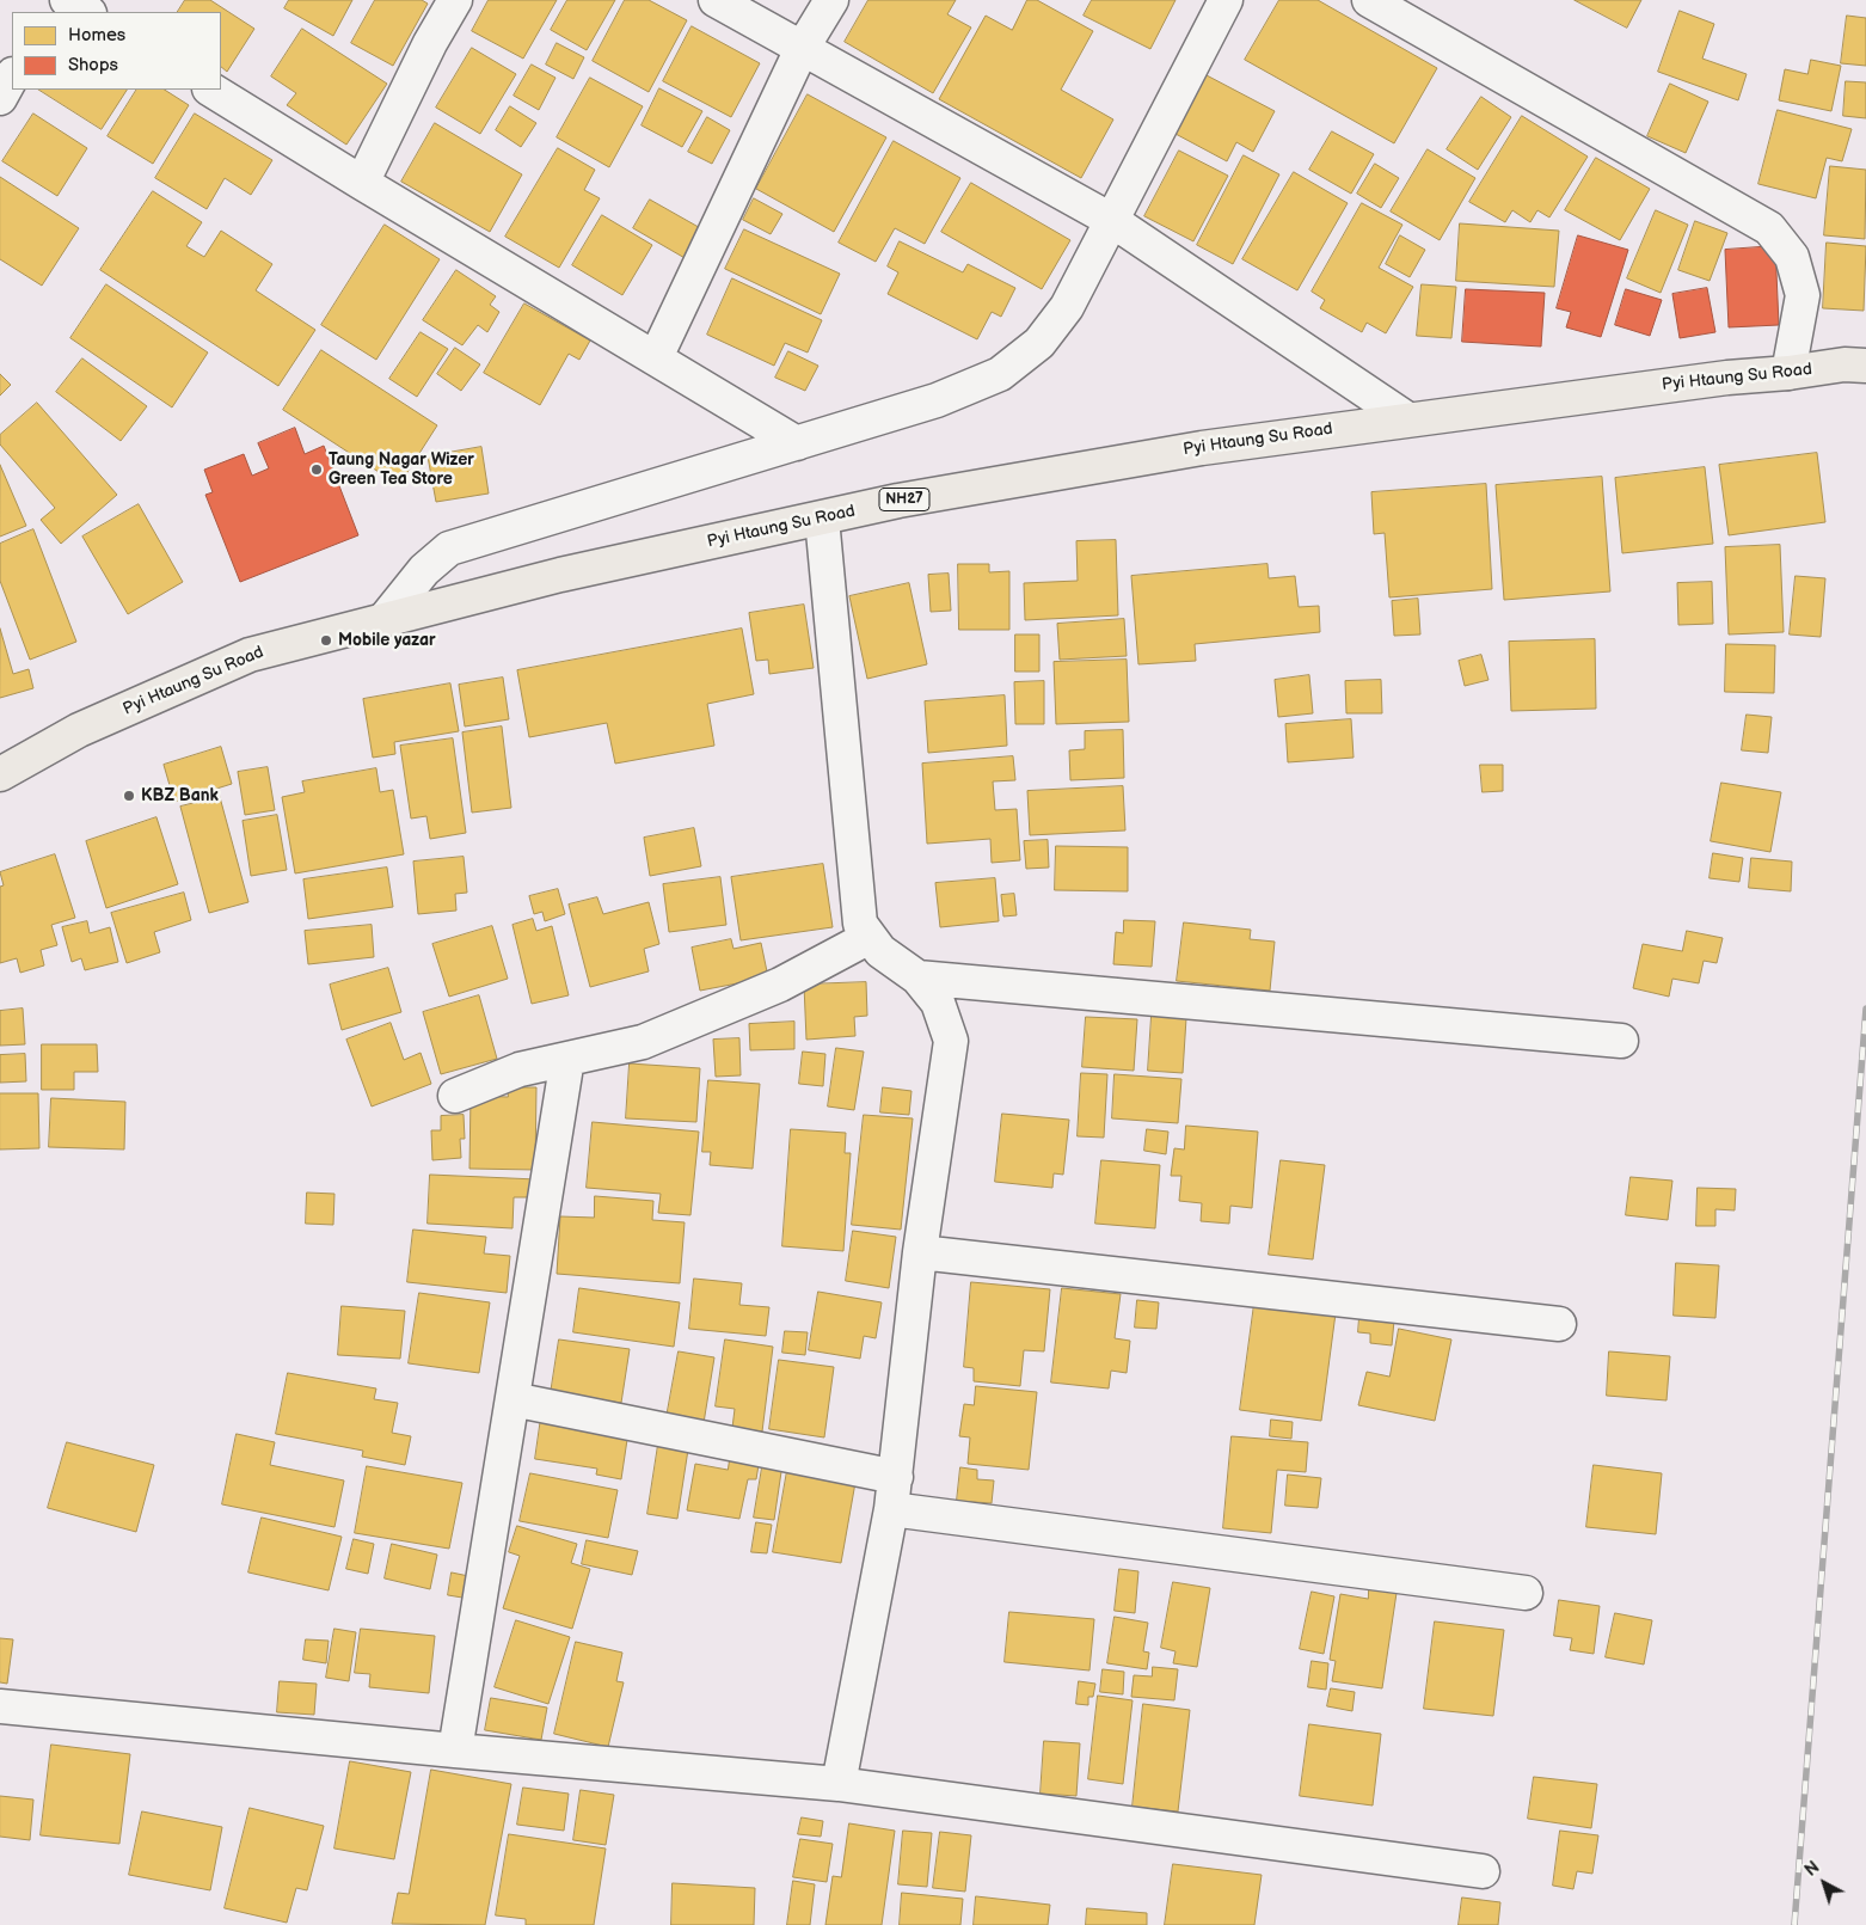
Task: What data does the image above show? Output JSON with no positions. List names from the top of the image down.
{
  "streets": {
    "highway": ["Pyi Htaung Su Road", "NH27"]
  },
  "places": ["Taung Nagar Wizer Green Tea Store", "Mobile yazar", "KBZ Bank"],
  "legend": ["Homes", "Shops"],
  "north": "top left"
}
